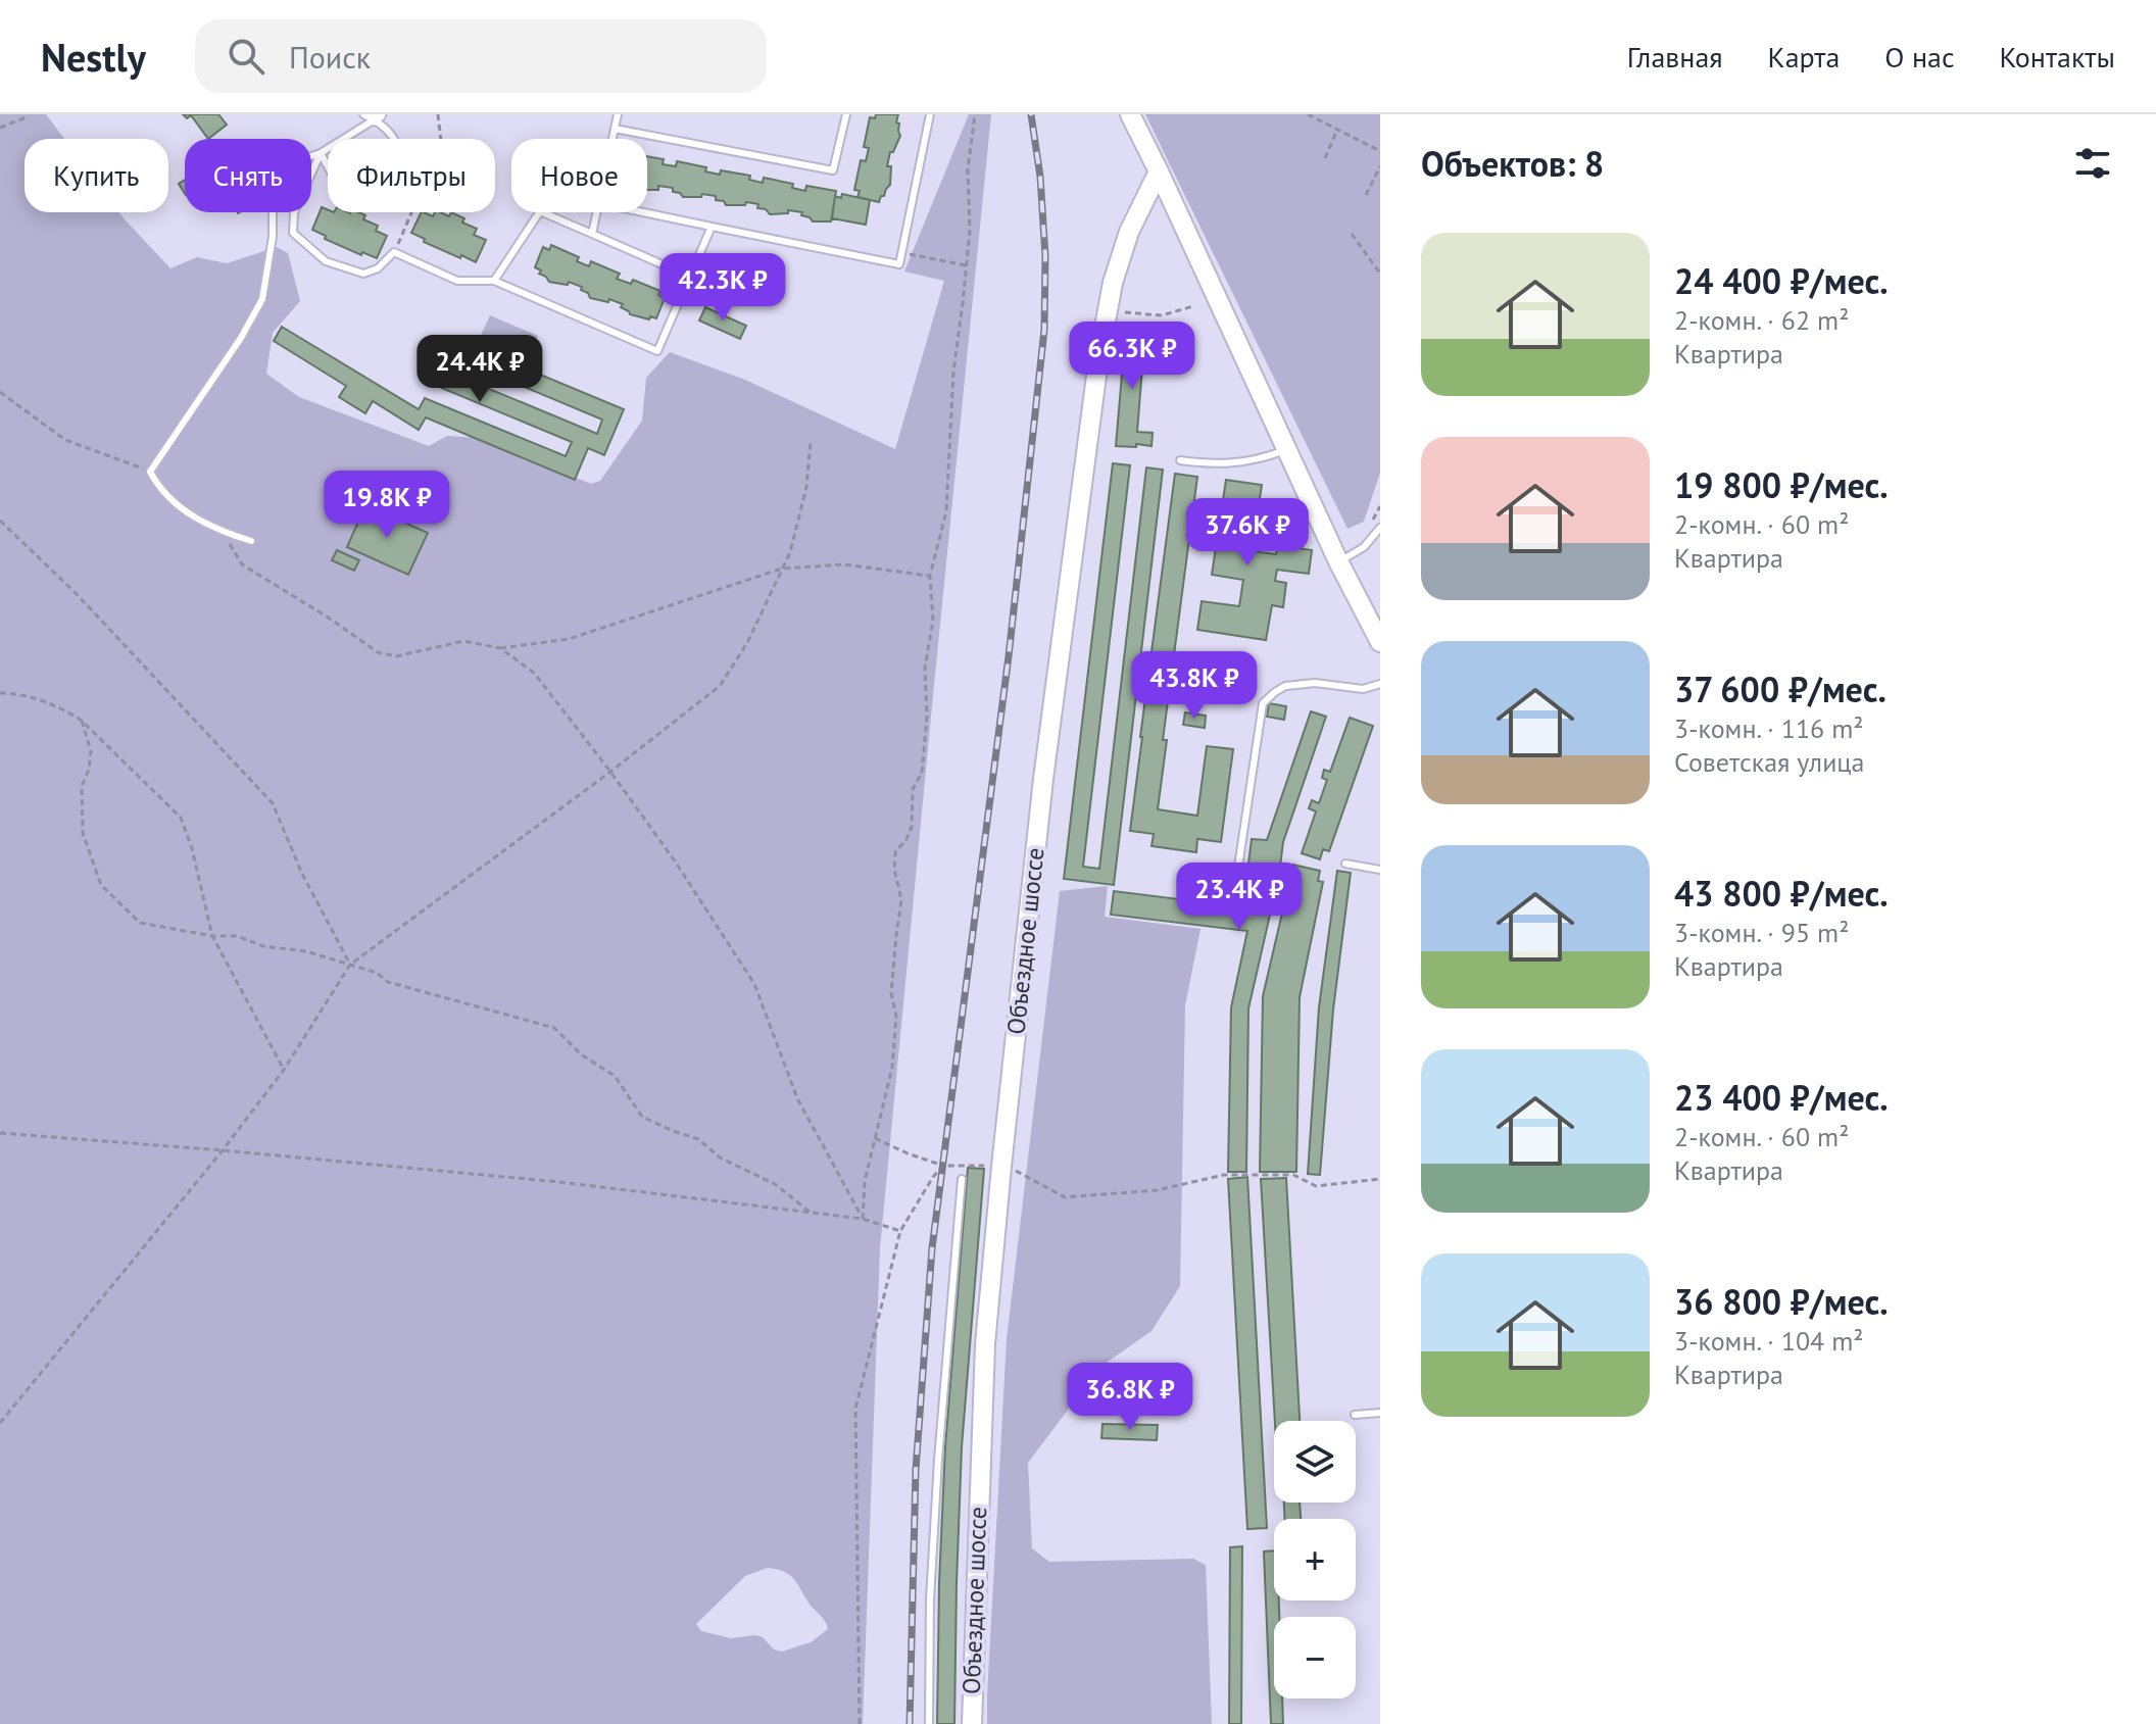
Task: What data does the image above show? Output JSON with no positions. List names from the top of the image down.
{
  "streets": {
    "main road": ["Объездное шоссе"]
  },
  "page": {
    "header": "Nestly",
    "search": "Поиск",
    "nav": [
      "Главная",
      "Карта",
      "О нас",
      "Контакты"
    ],
    "heading": "Объектов: 8",
    "chip": [
      "Купить",
      "Снять",
      "Фильтры",
      "Новое"
    ],
    "list": [
      {
        "name": "24 400 ₽/мес.",
        "note": "2-комн. · 62 m² · Квартира"
      },
      {
        "name": "19 800 ₽/мес.",
        "note": "2-комн. · 60 m² · Квартира"
      },
      {
        "name": "37 600 ₽/мес.",
        "note": "3-комн. · 116 m² · Советская улица"
      },
      {
        "name": "43 800 ₽/мес.",
        "note": "3-комн. · 95 m² · Квартира"
      },
      {
        "name": "23 400 ₽/мес.",
        "note": "2-комн. · 60 m² · Квартира"
      },
      {
        "name": "36 800 ₽/мес.",
        "note": "3-комн. · 104 m² · Квартира"
      }
    ],
    "price": [
      "42.3K ₽",
      "66.3K ₽",
      "24.4K ₽",
      "19.8K ₽",
      "37.6K ₽",
      "43.8K ₽",
      "23.4K ₽",
      "36.8K ₽"
    ],
    "map_buttons": ["+", "−"]
  }
}
